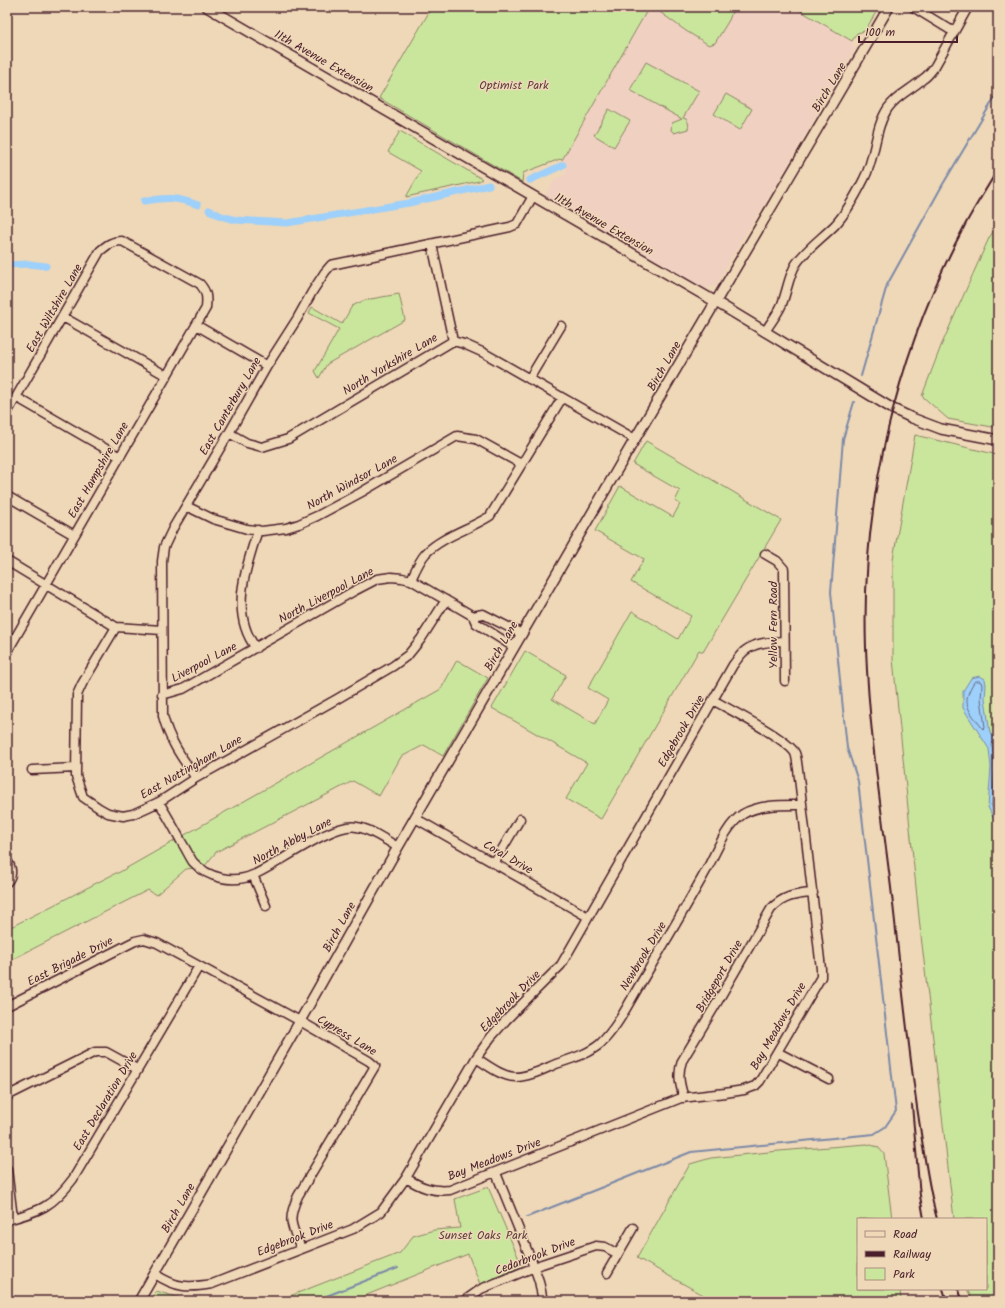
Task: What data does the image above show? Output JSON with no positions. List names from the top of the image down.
{
  "streets": {
    "street": [
      "11th Avenue Extension",
      "Birch Lane",
      "East Wiltshire Lane",
      "North Yorkshire Lane",
      "East Canterbury Lane",
      "East Hampshire Lane",
      "North Windsor Lane",
      "North Liverpool Lane",
      "Yellow Fern Road",
      "Liverpool Lane",
      "Edgebrook Drive",
      "East Nottingham Lane",
      "North Abby Lane",
      "Coral Drive",
      "Newbrook Drive",
      "East Brigade Drive",
      "Bridgeport Drive",
      "Bay Meadows Drive",
      "Cypress Lane",
      "East Declaration Drive",
      "Cedarbrook Drive"
    ]
  },
  "crossings": [
    ["11th Avenue Extension", "Birch Lane"],
    ["11th Avenue Extension", "East Canterbury Lane"],
    ["Birch Lane", "North Yorkshire Lane"],
    ["Birch Lane", "North Liverpool Lane"],
    ["Birch Lane", "Edgebrook Drive"],
    ["Birch Lane", "North Abby Lane"],
    ["Birch Lane", "Coral Drive"],
    ["Birch Lane", "Cypress Lane"],
    ["East Wiltshire Lane", "East Hampshire Lane"],
    ["North Yorkshire Lane", "East Canterbury Lane"],
    ["East Canterbury Lane", "North Windsor Lane"],
    ["East Canterbury Lane", "Liverpool Lane"],
    ["East Canterbury Lane", "East Nottingham Lane"],
    ["North Liverpool Lane", "Liverpool Lane"],
    ["North Liverpool Lane", "East Nottingham Lane"],
    ["Yellow Fern Road", "Edgebrook Drive"],
    ["Edgebrook Drive", "Coral Drive"],
    ["Edgebrook Drive", "Newbrook Drive"],
    ["Edgebrook Drive", "Bay Meadows Drive"],
    ["Edgebrook Drive", "Cypress Lane"],
    ["East Nottingham Lane", "North Abby Lane"],
    ["Newbrook Drive", "Bay Meadows Drive"],
    ["East Brigade Drive", "Cypress Lane"],
    ["Bridgeport Drive", "Bay Meadows Drive"],
    ["Cypress Lane", "East Declaration Drive"]
  ],
  "parks": ["Optimist Park", "Sunset Oaks Park"],
  "legend": ["Road", "Railway", "Park"],
  "scale_bar": "100 m"
}
